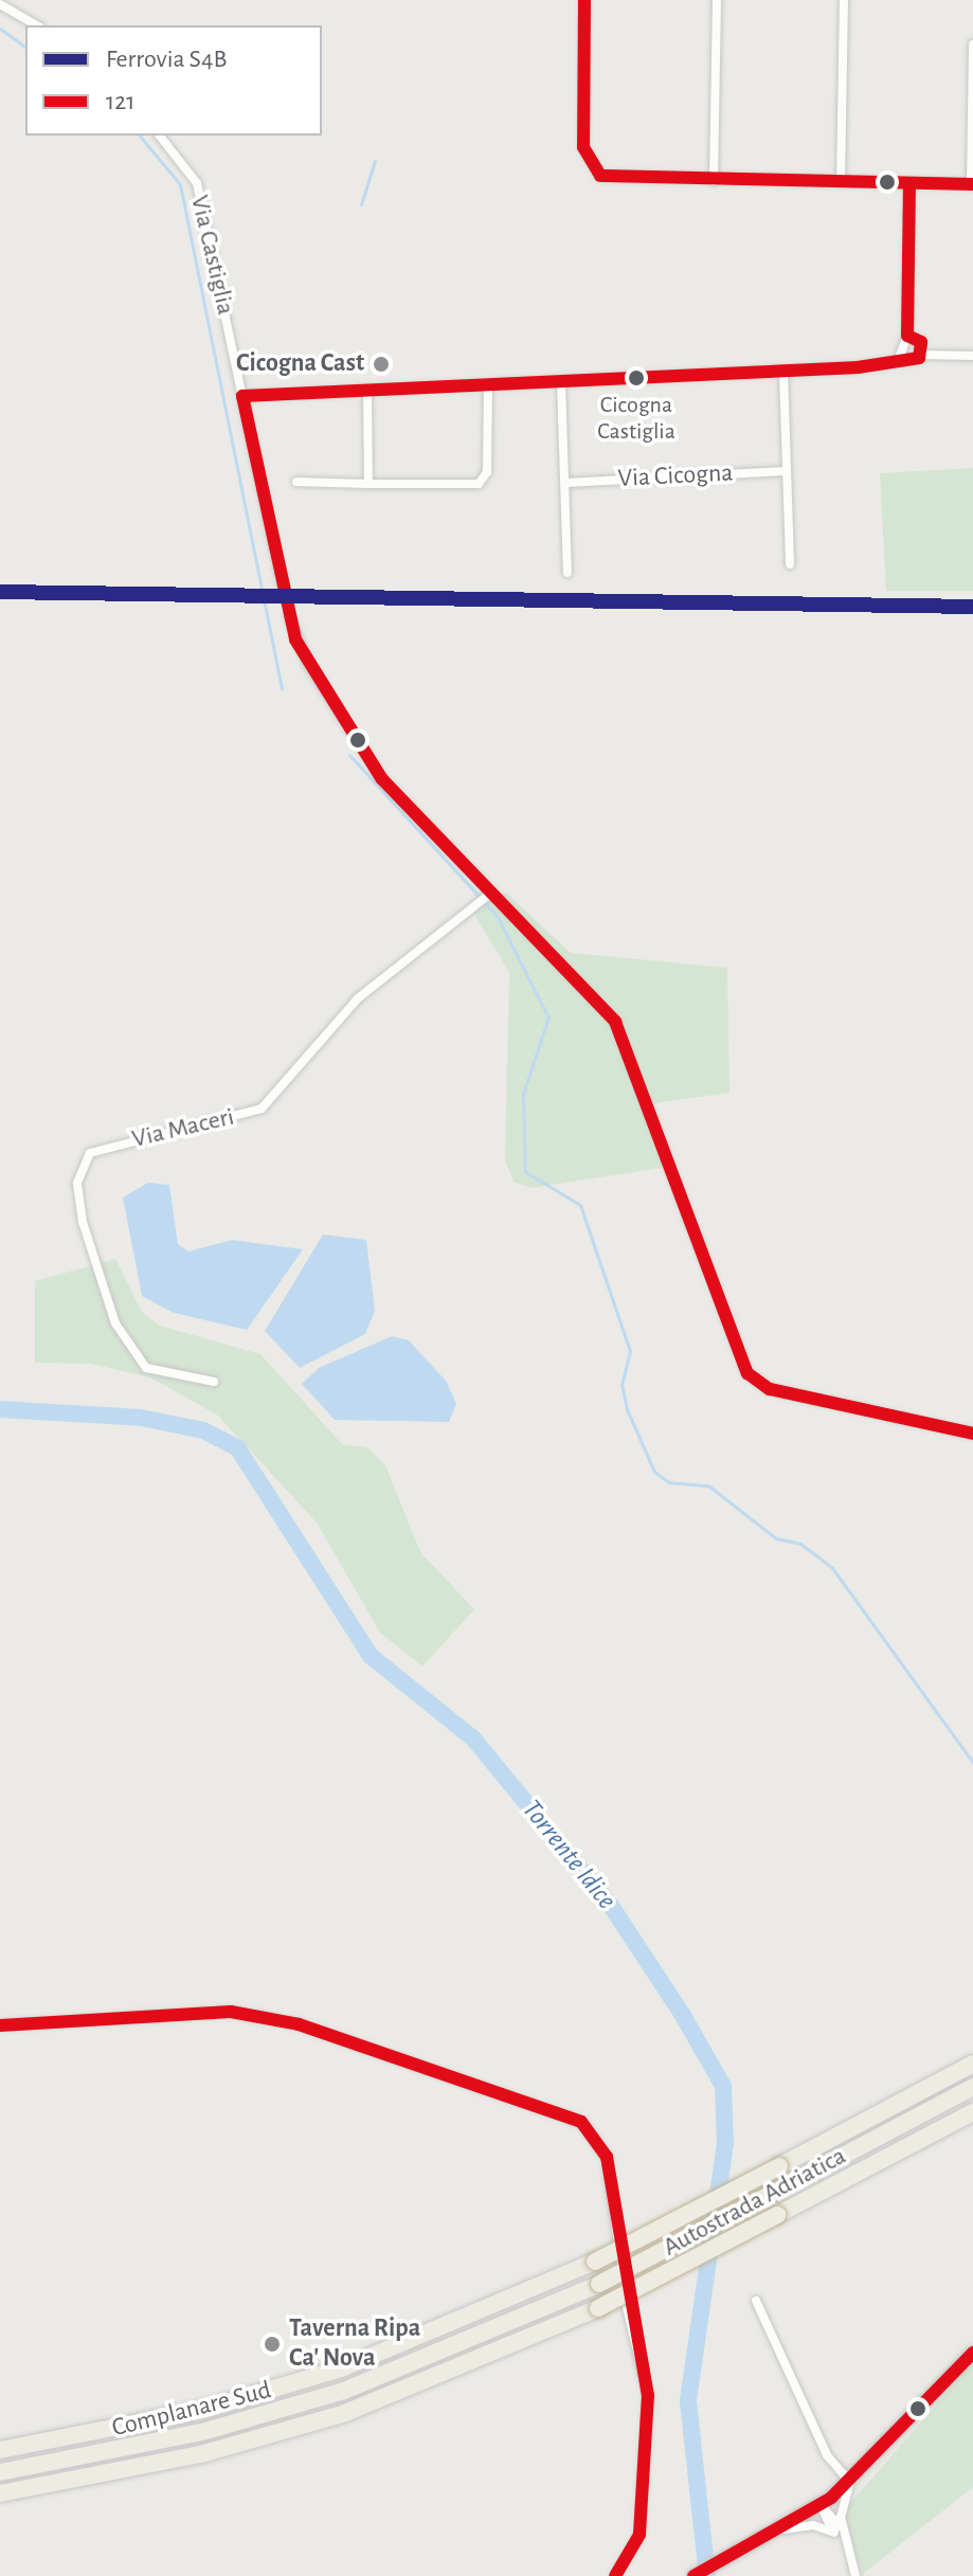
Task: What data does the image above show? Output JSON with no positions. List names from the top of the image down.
{
  "streets": {
    "highway": ["Autostrada Adriatica", "Complanare Sud"],
    "street": ["Via Castiglia", "Via Cicogna", "Via Maceri"]
  },
  "water": ["Torrente Idice"],
  "places": ["Cicogna Cast", "Cicogna Castiglia", "Taverna Ripa Ca' Nova"],
  "lines": ["transit line 121", "rail line S4B"],
  "legend": ["Ferrovia S4B", "121"]
}
